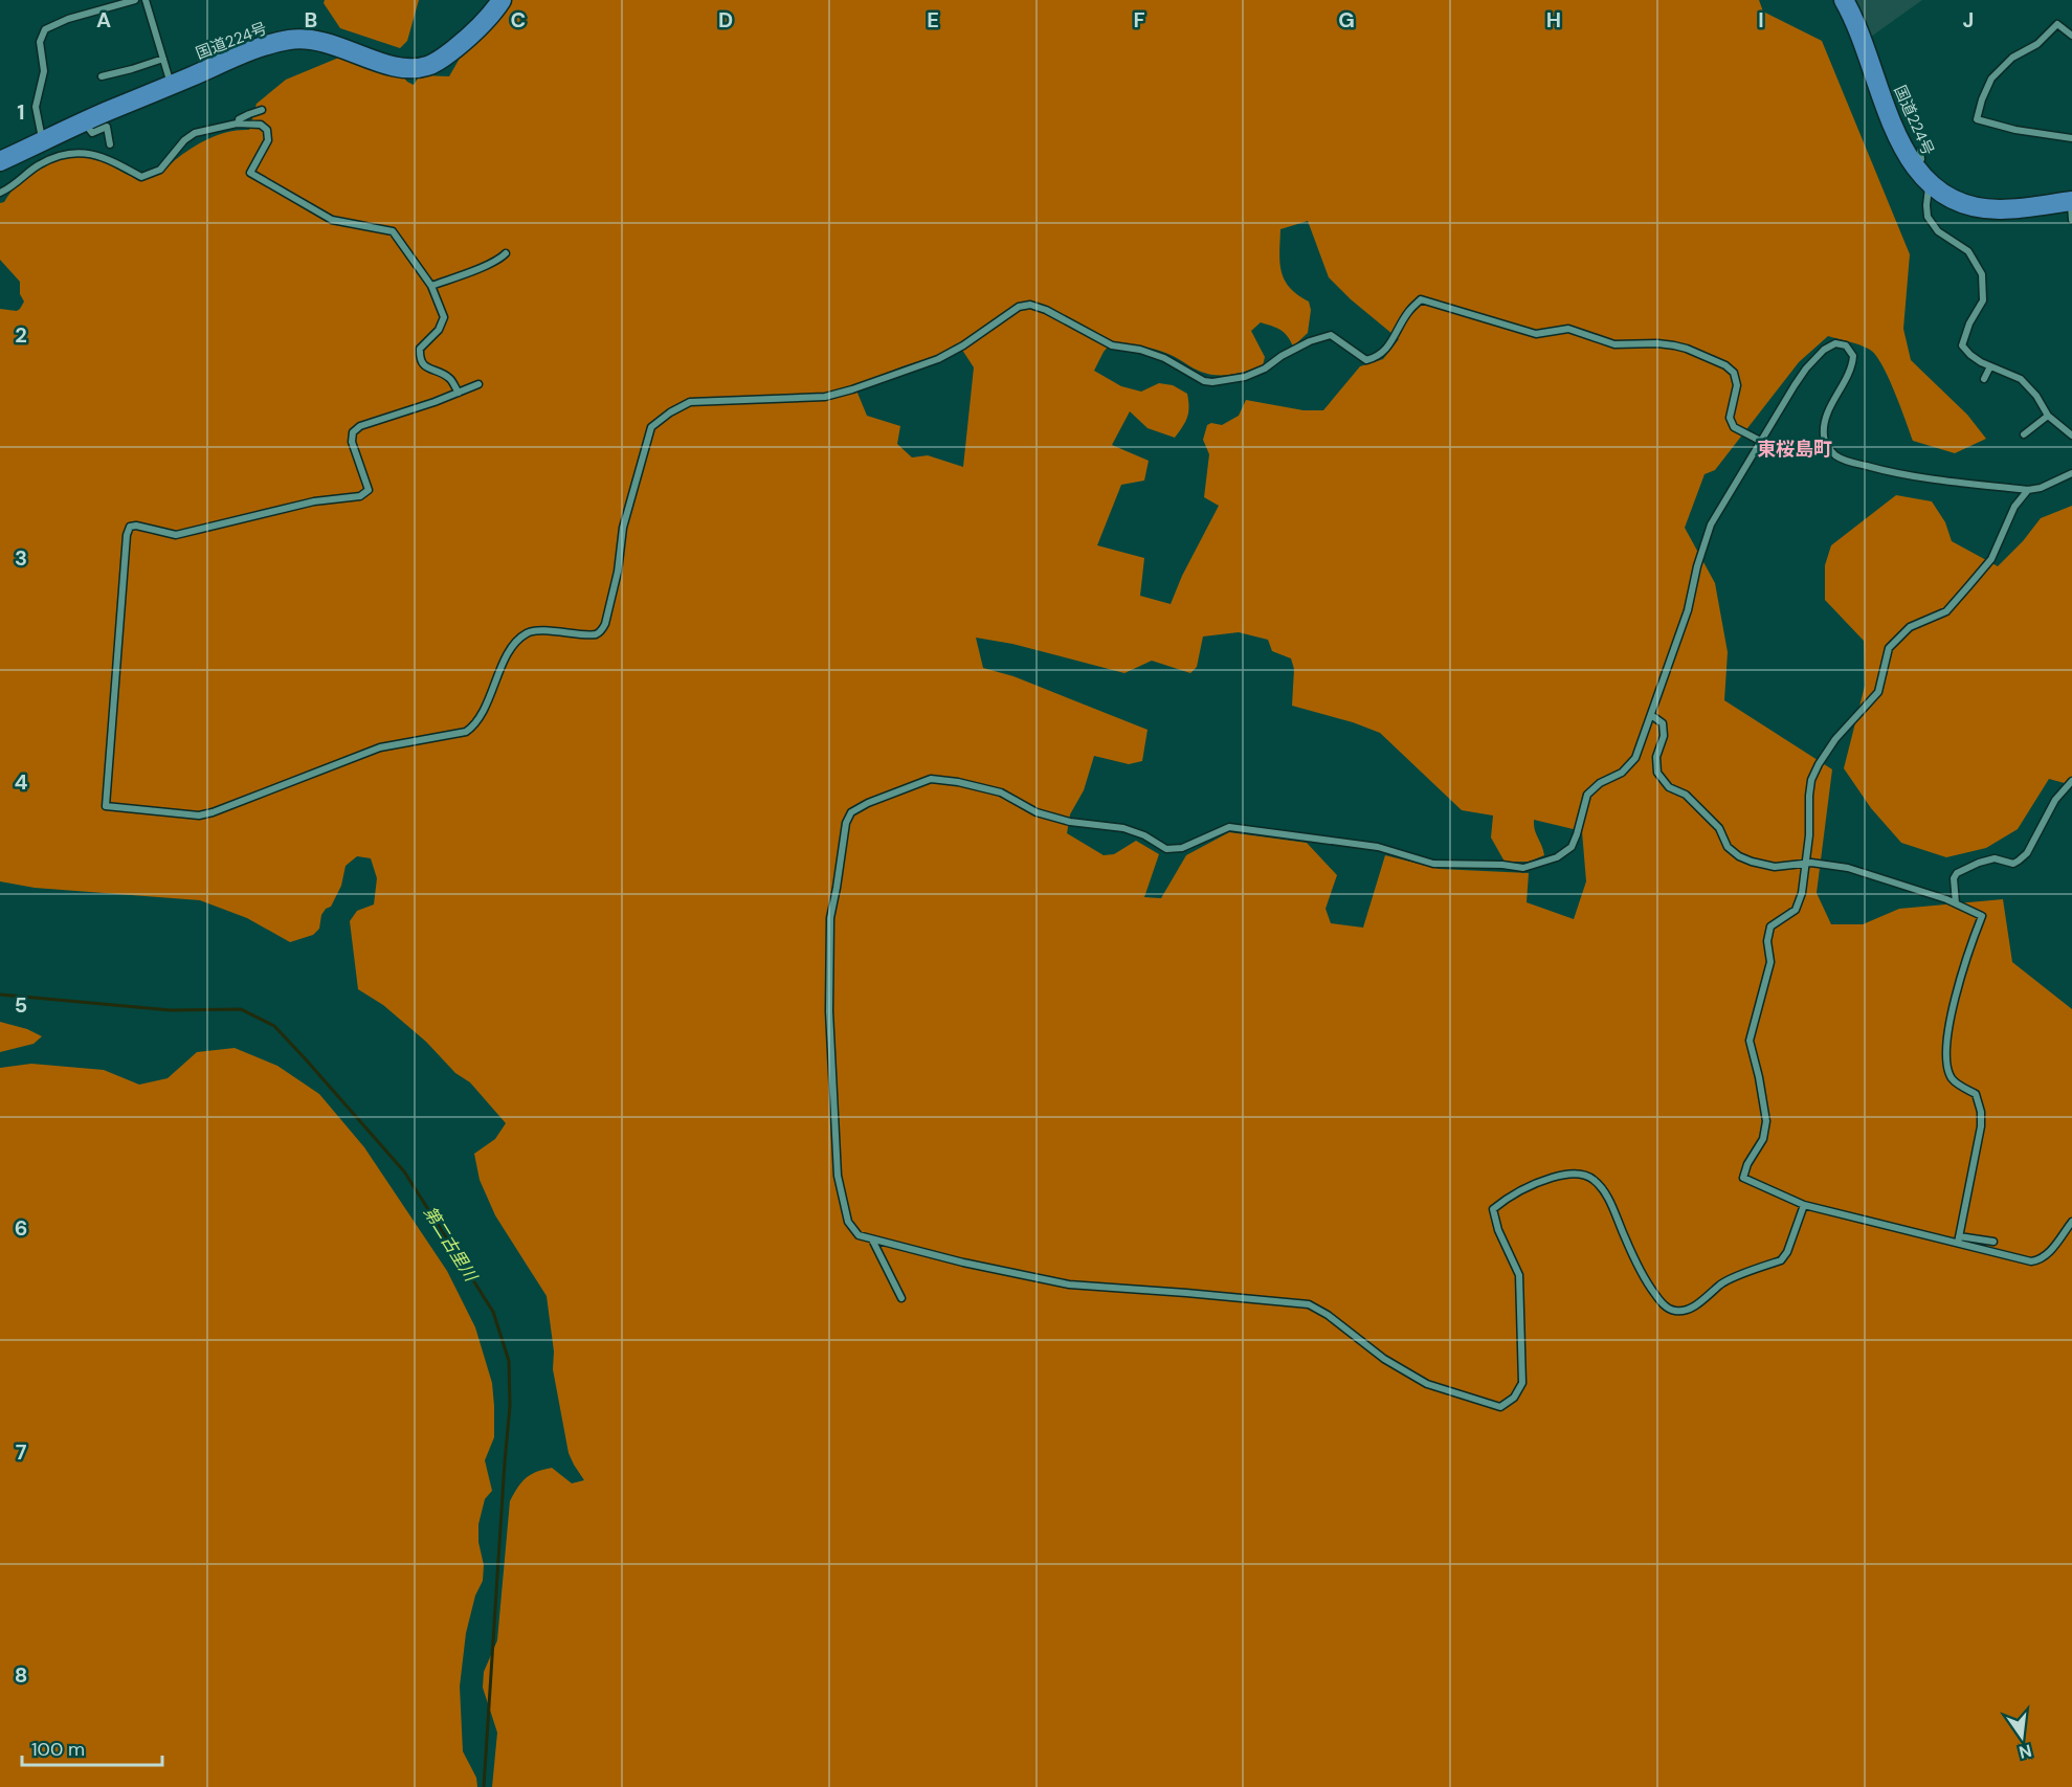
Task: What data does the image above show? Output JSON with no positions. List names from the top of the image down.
{
  "streets": {
    "highway": ["国道224号"]
  },
  "districts": ["東桜島町"],
  "water": ["第二古里川"],
  "scale_bar": "100 m",
  "north": "bottom",
  "grid": {
    "columns": [
      "A",
      "B",
      "C",
      "D",
      "E",
      "F",
      "G",
      "H",
      "I",
      "J"
    ],
    "rows": [
      "1",
      "2",
      "3",
      "4",
      "5",
      "6",
      "7",
      "8"
    ]
  }
}
